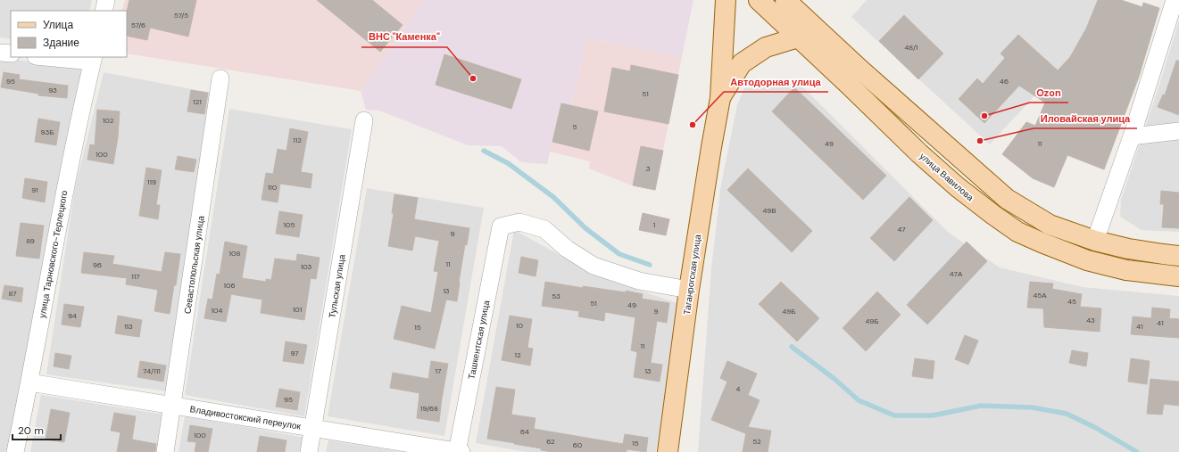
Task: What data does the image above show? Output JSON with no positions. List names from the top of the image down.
{
  "streets": {
    "main road": ["улица Вавилова", "Таганрогская улица"],
    "street": [
      "улица Тарновского-Терлецкого",
      "Севастопольская улица",
      "Тульская улица",
      "Ташкентская улица",
      "Владивостокский переулок"
    ]
  },
  "crossings": [
    ["улица Вавилова", "Таганрогская улица"],
    ["улица Тарновского-Терлецкого", "Владивостокский переулок"],
    ["Севастопольская улица", "Владивостокский переулок"],
    ["Таганрогская улица", "Ташкентская улица"],
    ["Тульская улица", "Владивостокский переулок"],
    ["Ташкентская улица", "Владивостокский переулок"]
  ],
  "places": [
    "ВНС \"Каменка\"",
    "Ozon",
    "Автодорная улица",
    "Иловайская улица"
  ],
  "house_numbers": [
    "57/5",
    "57/6",
    "48/1",
    "95",
    "46",
    "93",
    "51",
    "121",
    "102",
    "5",
    "93Б",
    "112",
    "49",
    "11",
    "100",
    "3",
    "119",
    "110",
    "91",
    "49В",
    "105",
    "1",
    "47",
    "9",
    "89",
    "108",
    "11",
    "96",
    "103",
    "47А",
    "117",
    "106",
    "13",
    "87",
    "45А",
    "53",
    "45",
    "51",
    "49",
    "101",
    "104",
    "9",
    "49Б",
    "94",
    "43",
    "49Б",
    "41",
    "10",
    "113",
    "41",
    "15",
    "11",
    "97",
    "12",
    "74/111",
    "17",
    "13",
    "4",
    "95",
    "19/68",
    "64",
    "100",
    "62",
    "52",
    "15",
    "60"
  ],
  "legend": ["Улица", "Здание"],
  "scale_bar": "20 m"
}
